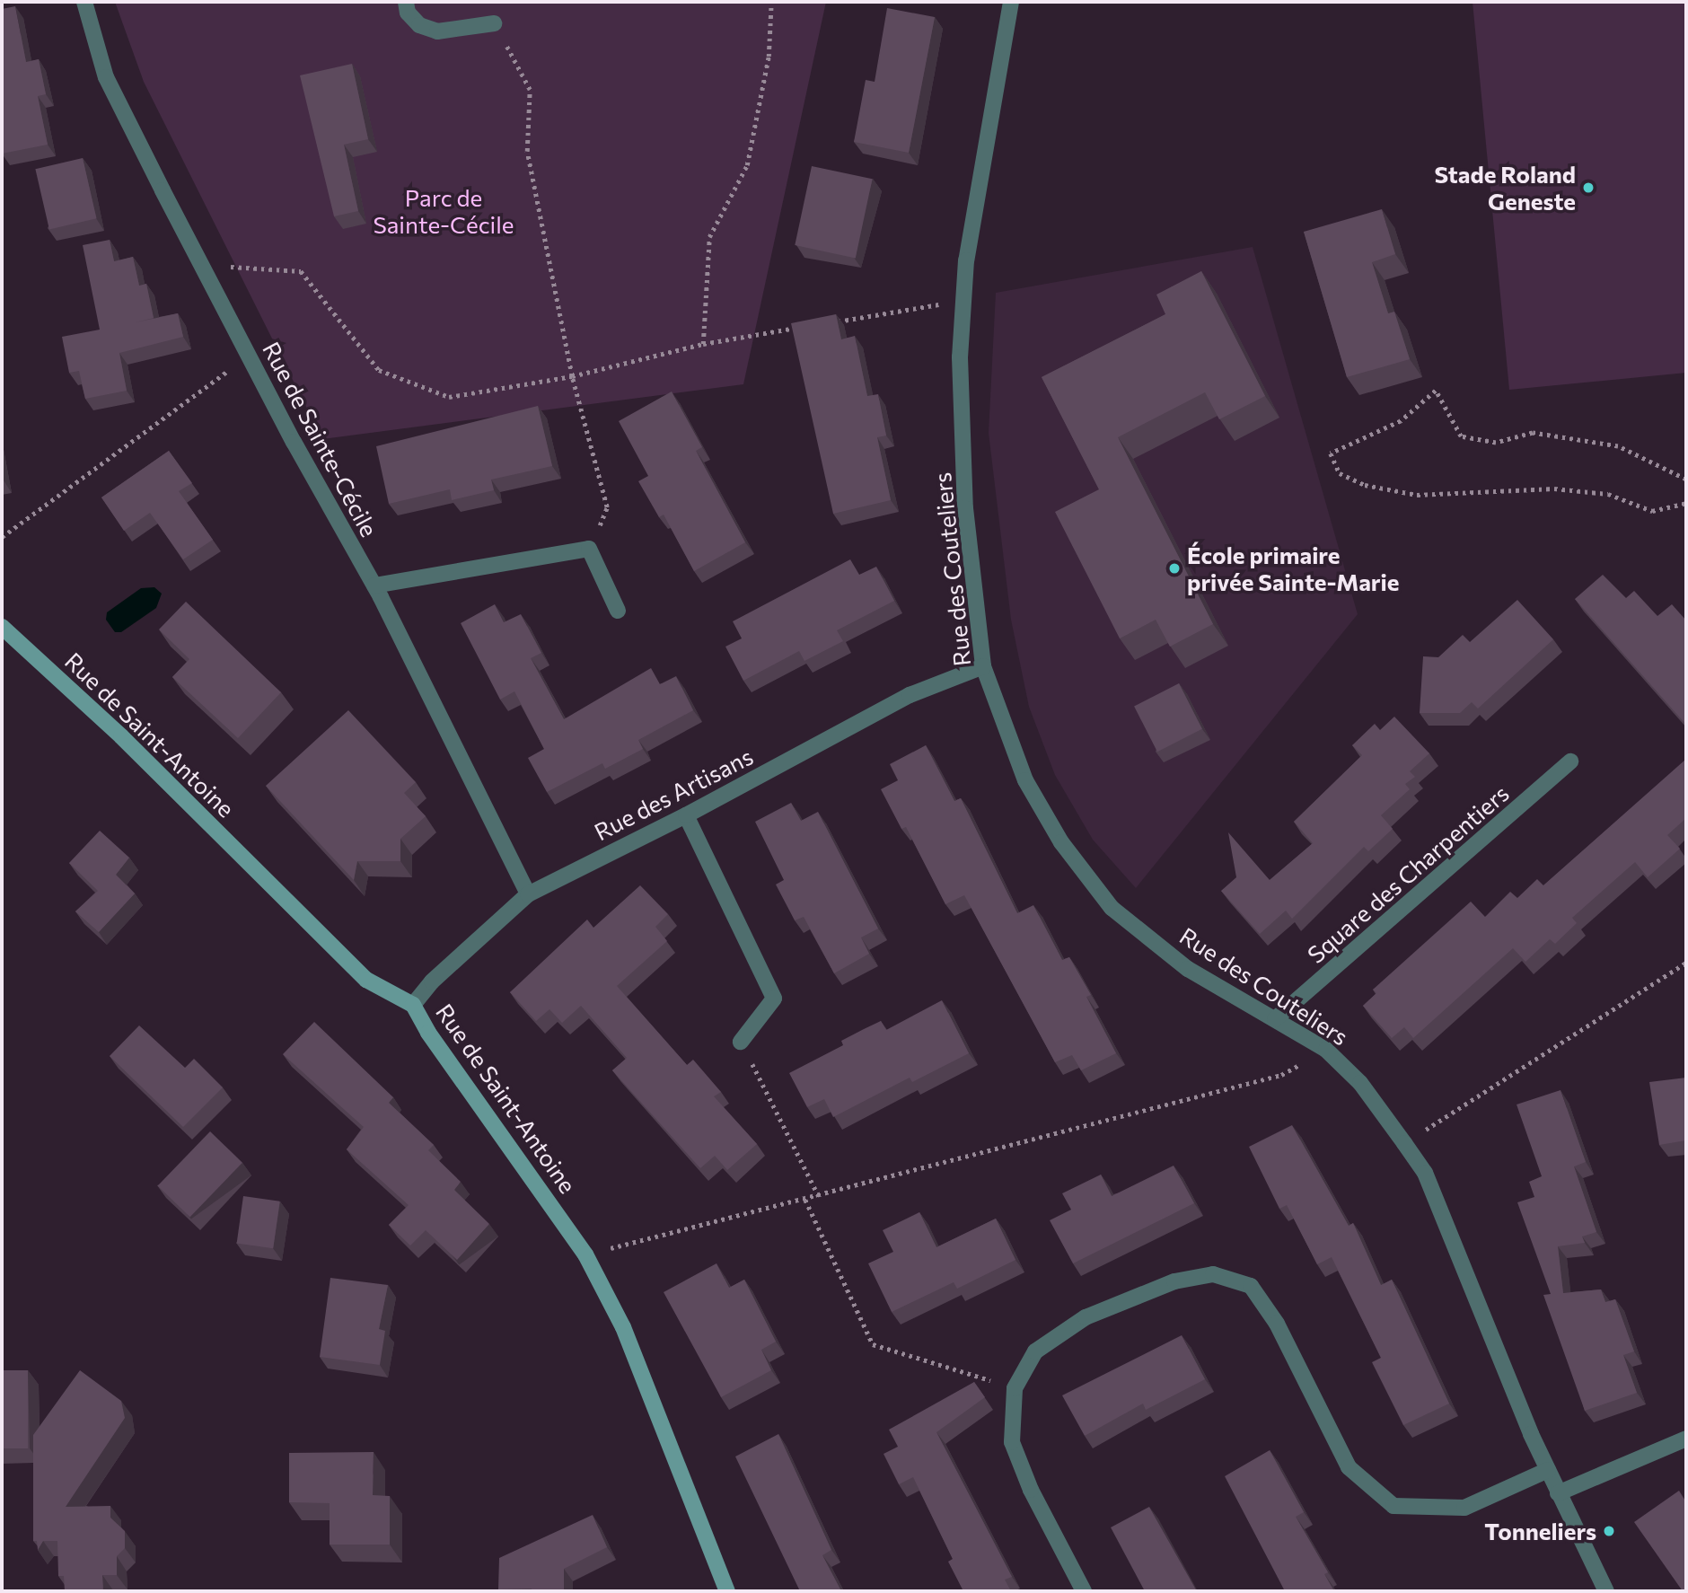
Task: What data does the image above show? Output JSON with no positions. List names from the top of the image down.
{
  "streets": {
    "street": [
      "Rue de Sainte-Cécile",
      "Rue des Couteliers",
      "Rue de Saint-Antoine",
      "Rue des Artisans",
      "Square des Charpentiers"
    ]
  },
  "crossings": [
    ["Rue de Sainte-Cécile", "Rue des Artisans"],
    ["Rue des Couteliers", "Rue des Artisans"],
    ["Rue des Couteliers", "Square des Charpentiers"],
    ["Rue de Saint-Antoine", "Rue des Artisans"]
  ],
  "parks": ["Parc de Sainte-Cécile"],
  "places": ["Stade Roland Geneste", "École primaire privée Sainte-Marie", "Tonneliers"]
}
